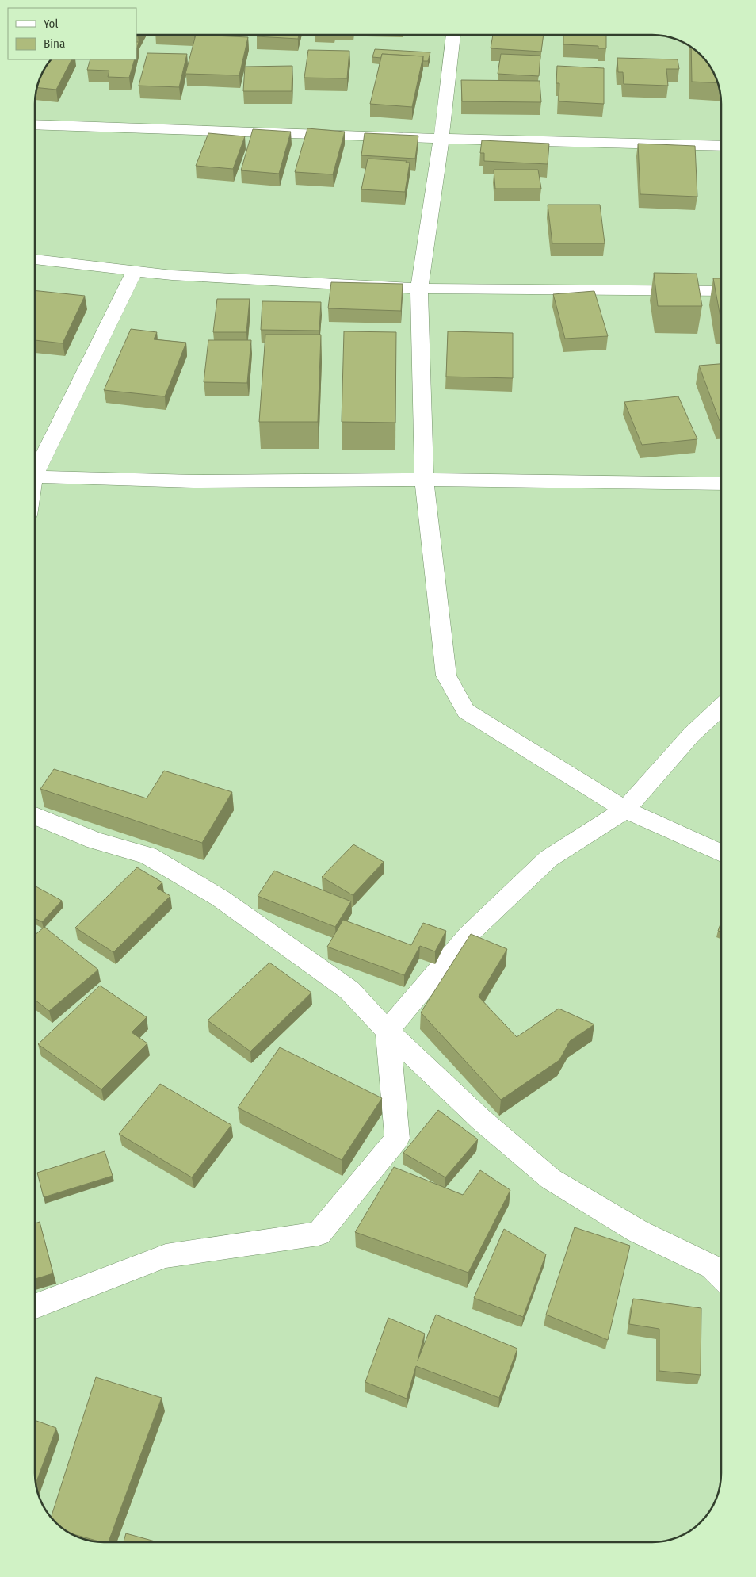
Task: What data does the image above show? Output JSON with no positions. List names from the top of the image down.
{
  "legend": ["Yol", "Bina"]
}
